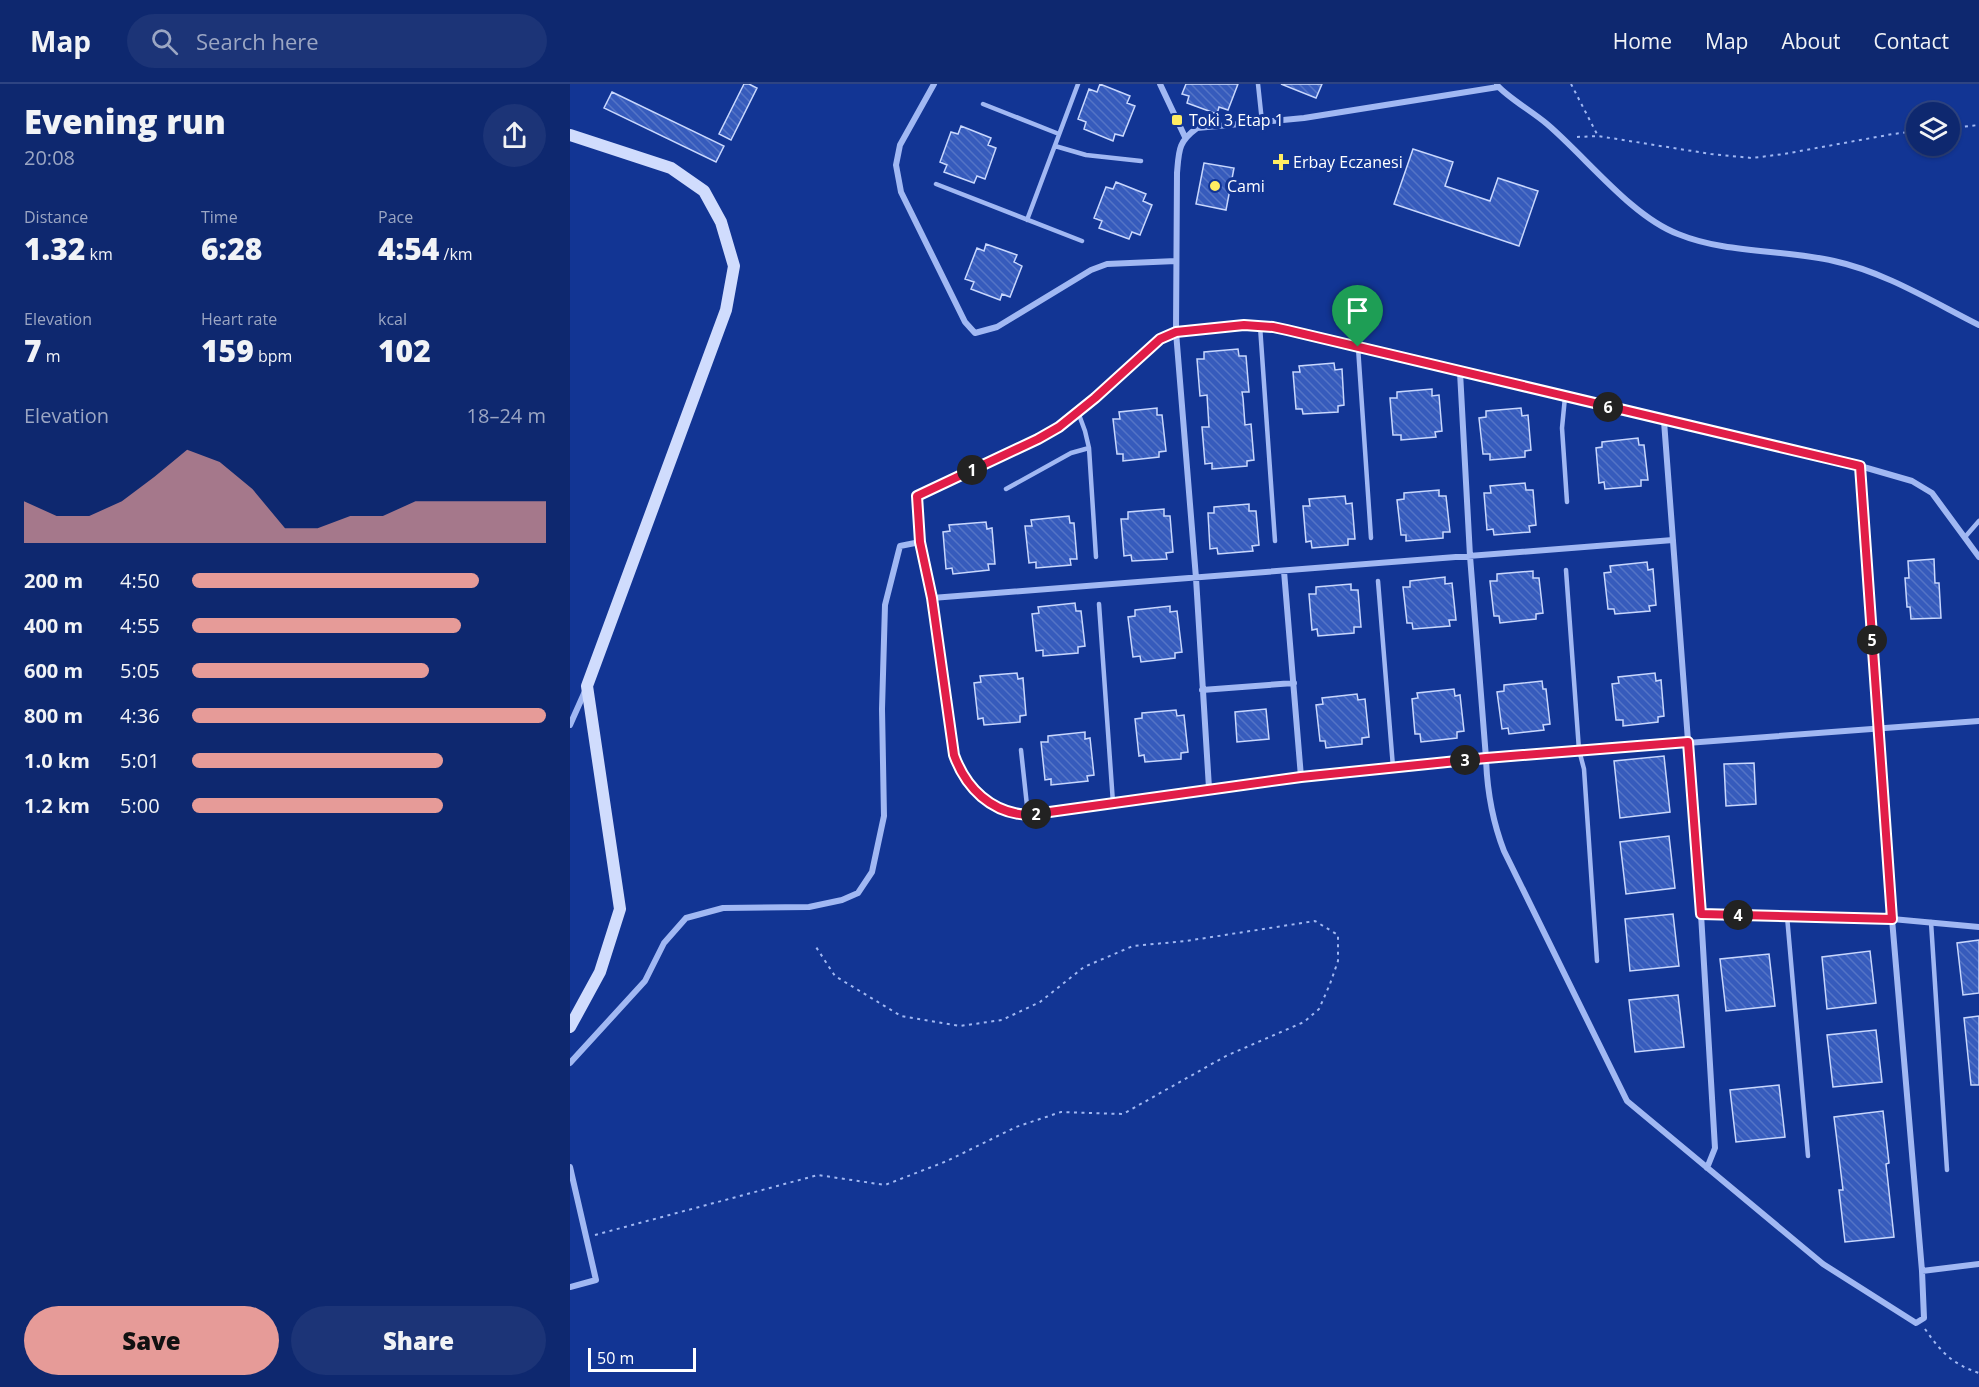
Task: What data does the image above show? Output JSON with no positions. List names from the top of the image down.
{
  "places": {
    "transit": ["Toki 3 Etap 1"],
    "health": ["Erbay Eczanesi"],
    "other": ["Cami"]
  },
  "scale_bar": "50 m",
  "page": {
    "header": "Map",
    "search": "Search here",
    "nav": [
      "Home",
      "Map",
      "About",
      "Contact"
    ],
    "heading": ["Evening run", "20:08"],
    "stats": [
      ["Distance", "1.32 km"],
      ["Time", "6:28"],
      ["Pace", "4:54 /km"],
      ["Elevation", "7 m"],
      ["Heart rate", "159 bpm"],
      ["kcal", "102"]
    ],
    "chart": ["Elevation", "18–24 m"],
    "pins": [
      "6",
      "1",
      "5",
      "3",
      "2",
      "4"
    ],
    "list": [
      {
        "name": "200 m",
        "note": "4:50"
      },
      {
        "name": "400 m",
        "note": "4:55"
      },
      {
        "name": "600 m",
        "note": "5:05"
      },
      {
        "name": "800 m",
        "note": "4:36"
      },
      {
        "name": "1.0 km",
        "note": "5:01"
      },
      {
        "name": "1.2 km",
        "note": "5:00"
      }
    ],
    "buttons": ["Save", "Share"],
    "scale": "50 m"
  }
}
